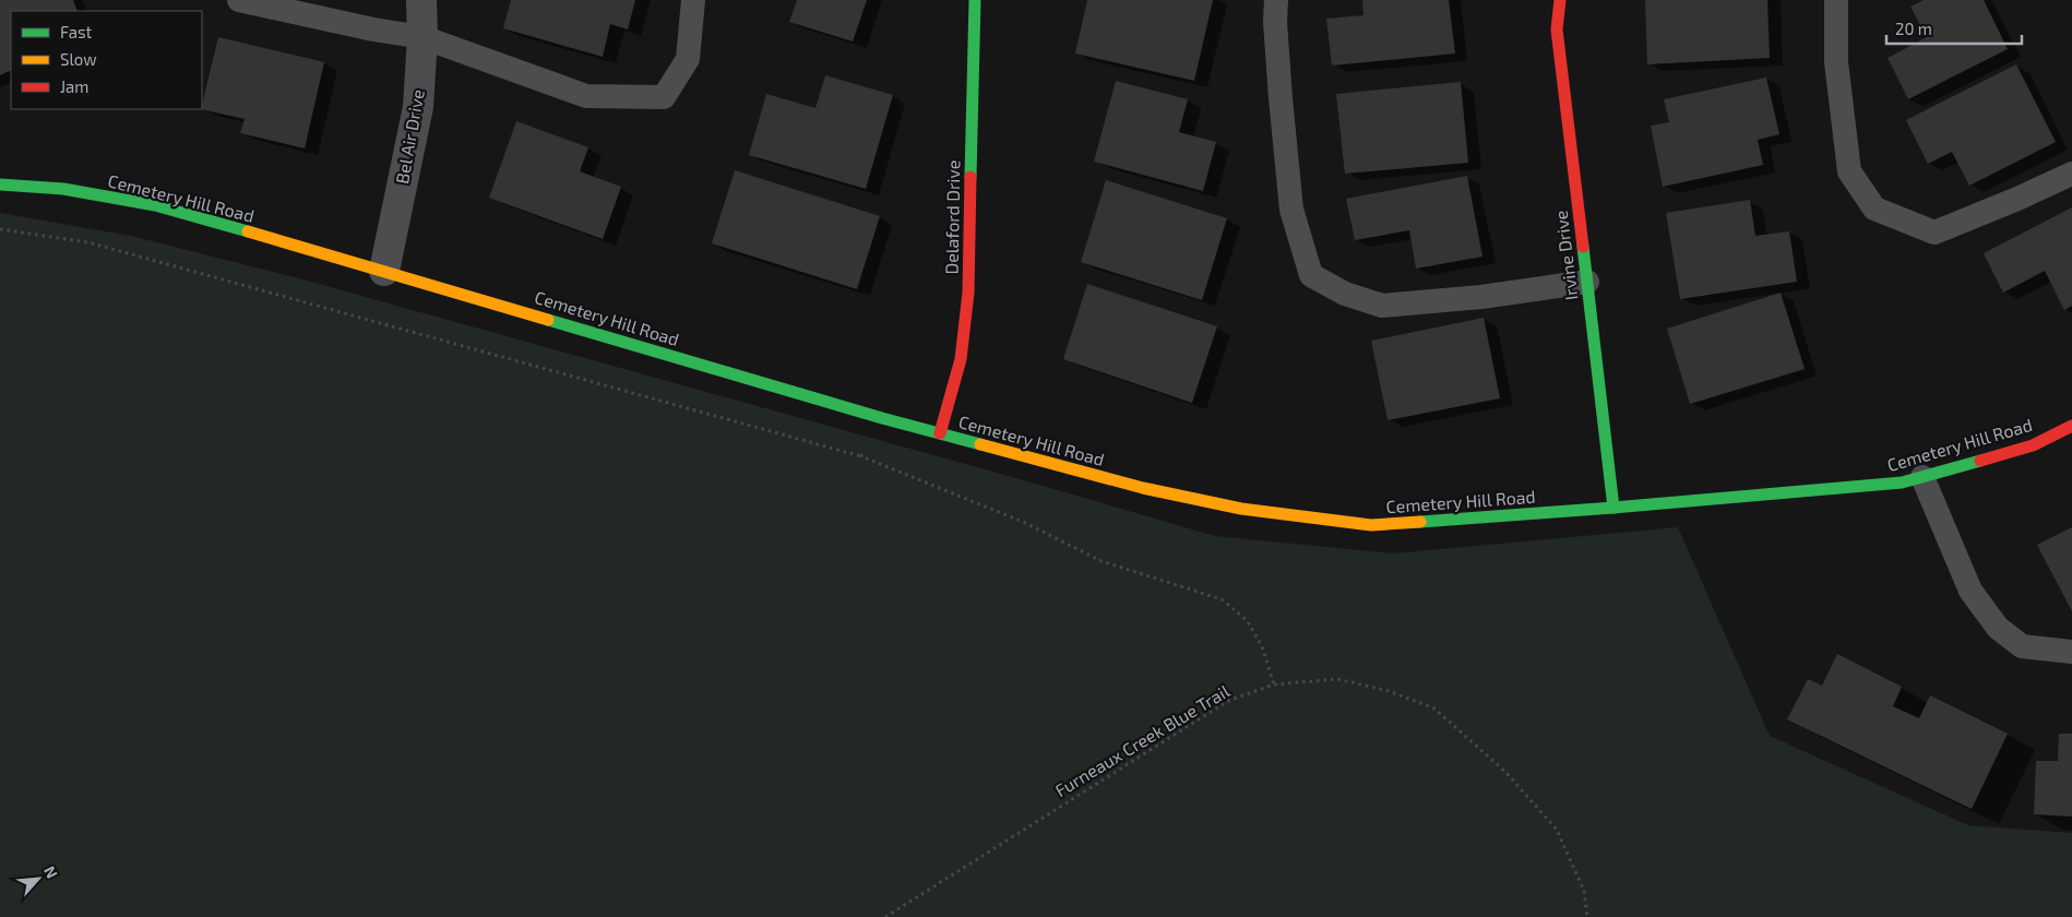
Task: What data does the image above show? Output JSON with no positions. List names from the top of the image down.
{
  "streets": {
    "street": [
      "Bel Air Drive",
      "Cemetery Hill Road",
      "Delaford Drive",
      "Irvine Drive"
    ],
    "path": ["Furneaux Creek Blue Trail"]
  },
  "crossings": [
    ["Bel Air Drive", "Cemetery Hill Road"],
    ["Cemetery Hill Road", "Delaford Drive"],
    ["Cemetery Hill Road", "Irvine Drive"]
  ],
  "legend": ["Fast", "Slow", "Jam"],
  "scale_bar": "20 m",
  "north": "top right"
}
